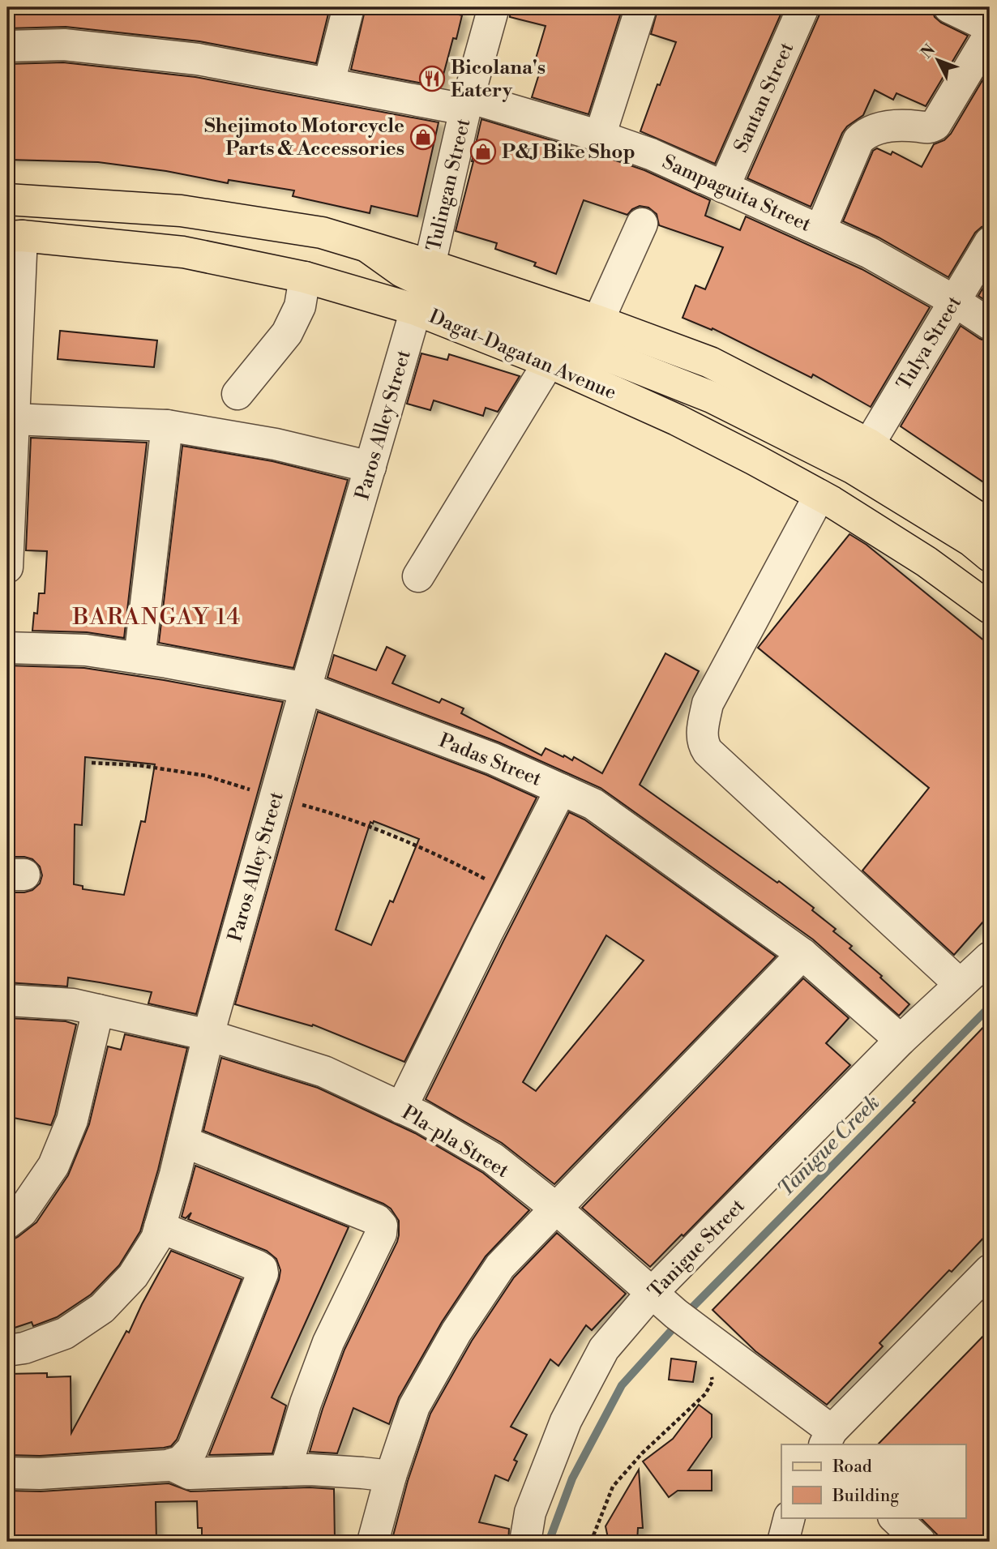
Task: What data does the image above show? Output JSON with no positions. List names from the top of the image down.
{
  "streets": {
    "main road": ["Dagat-Dagatan Avenue"],
    "street": [
      "Santan Street",
      "Tulingan Street",
      "Sampaguita Street",
      "Tulya Street",
      "Paros Alley Street",
      "Padas Street",
      "Pla-pla Street",
      "Tanigue Street"
    ]
  },
  "crossings": [
    ["Santan Street", "Sampaguita Street"],
    ["Tulingan Street", "Sampaguita Street"],
    ["Sampaguita Street", "Tulya Street"],
    ["Dagat-Dagatan Avenue", "Paros Alley Street"],
    ["Paros Alley Street", "Padas Street"],
    ["Paros Alley Street", "Pla-pla Street"],
    ["Padas Street", "Tanigue Street"],
    ["Pla-pla Street", "Tanigue Street"]
  ],
  "districts": ["BARANGAY 14"],
  "water": ["Tanigue Creek"],
  "places": {
    "restaurant": ["Bicolana's Eatery"],
    "shop": ["Shejimoto Motorcycle Parts & Accessories", "P&J Bike Shop"]
  },
  "legend": ["Road", "Building"],
  "north": "top left"
}
